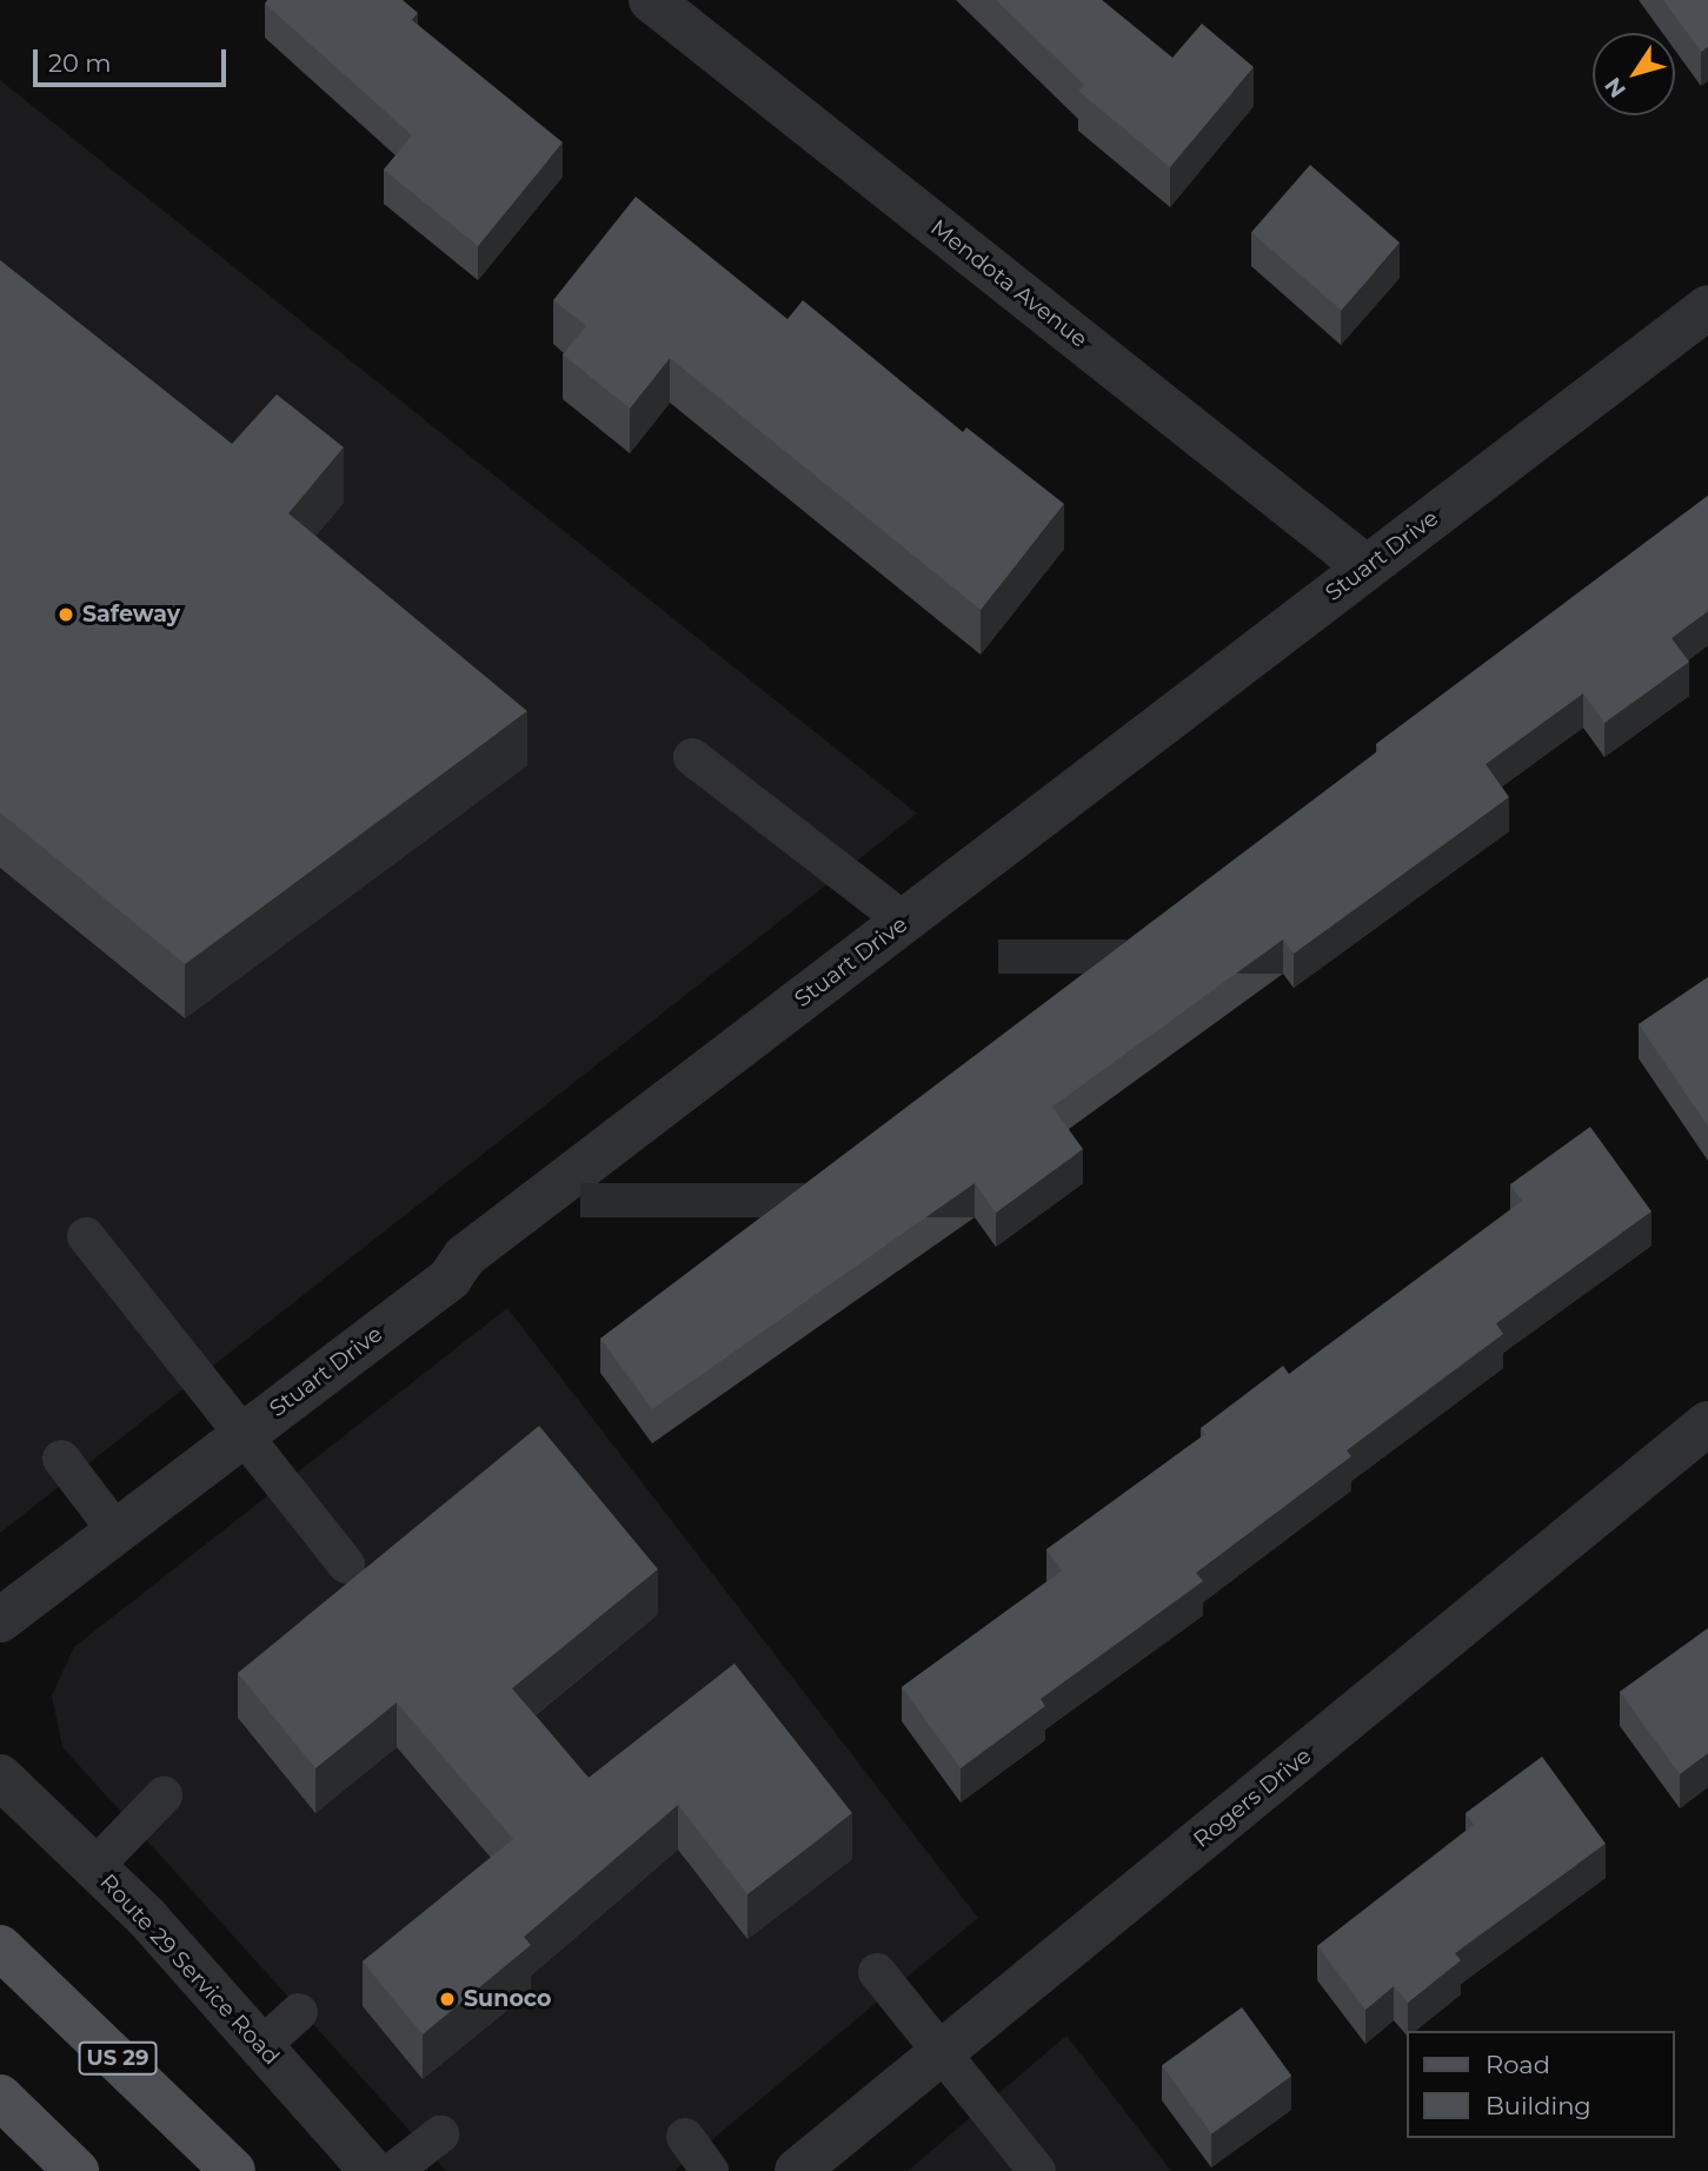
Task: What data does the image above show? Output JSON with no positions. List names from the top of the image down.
{
  "streets": {
    "main road": ["US 29"],
    "street": [
      "Mendota Avenue",
      "Stuart Drive",
      "Rogers Drive",
      "Route 29 Service Road"
    ]
  },
  "crossings": [
    ["Mendota Avenue", "Stuart Drive"]
  ],
  "places": ["Safeway", "Sunoco"],
  "legend": ["Road", "Building"],
  "scale_bar": "20 m",
  "north": "bottom left"
}
